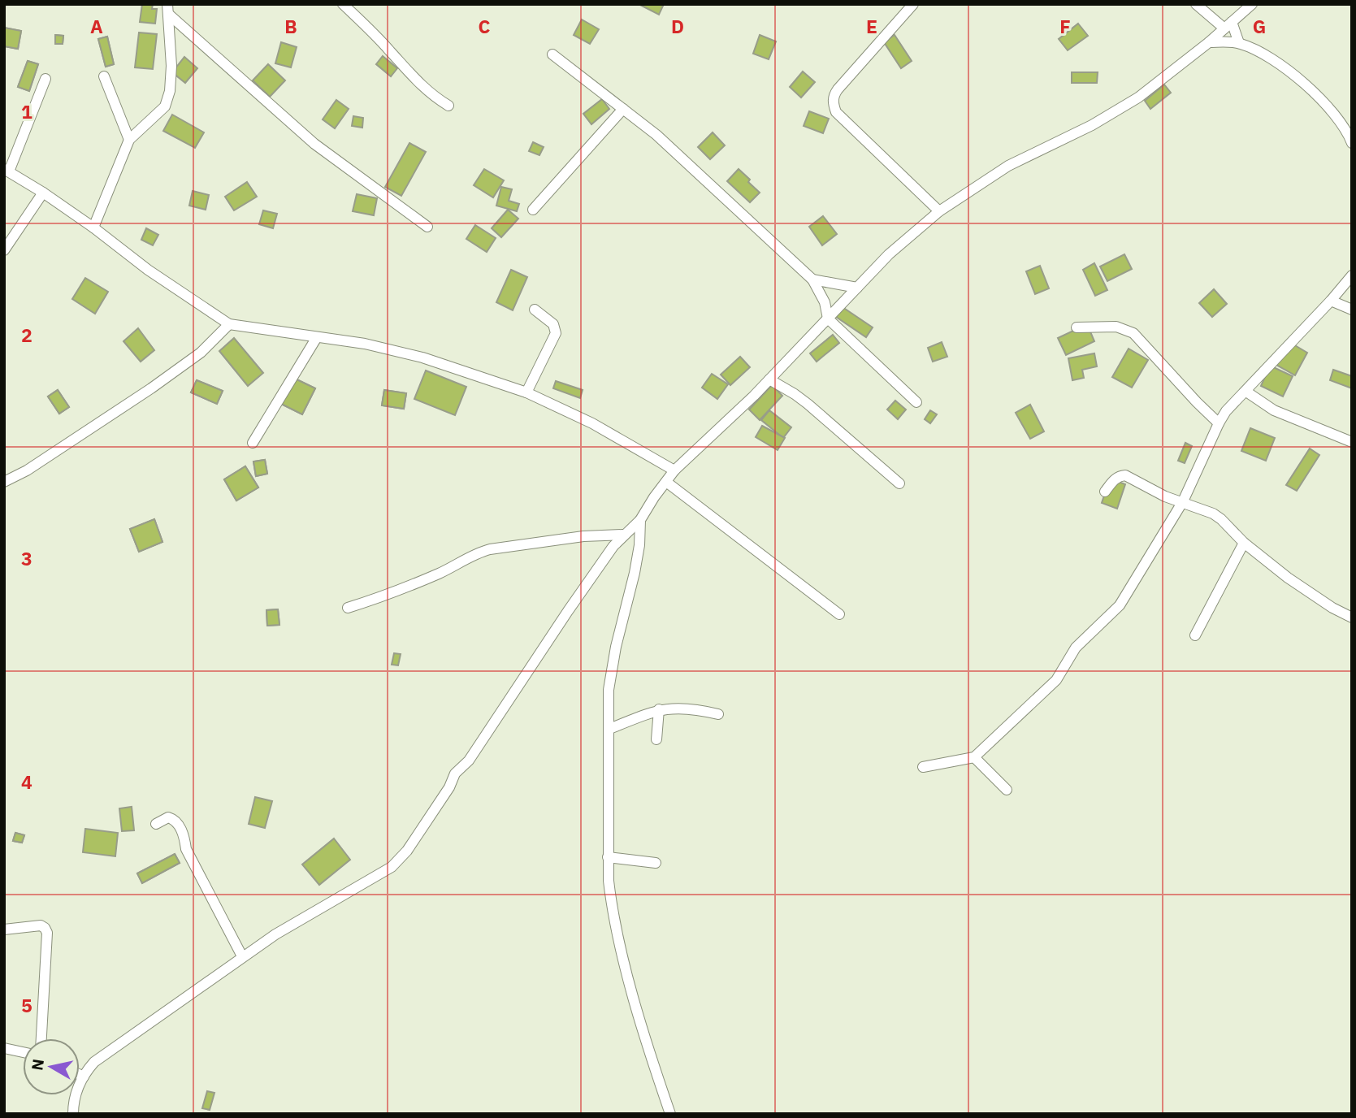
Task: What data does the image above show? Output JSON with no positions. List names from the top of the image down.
{
  "north": "left",
  "grid": {
    "columns": [
      "A",
      "B",
      "C",
      "D",
      "E",
      "F",
      "G"
    ],
    "rows": [
      "1",
      "2",
      "3",
      "4",
      "5"
    ]
  }
}
